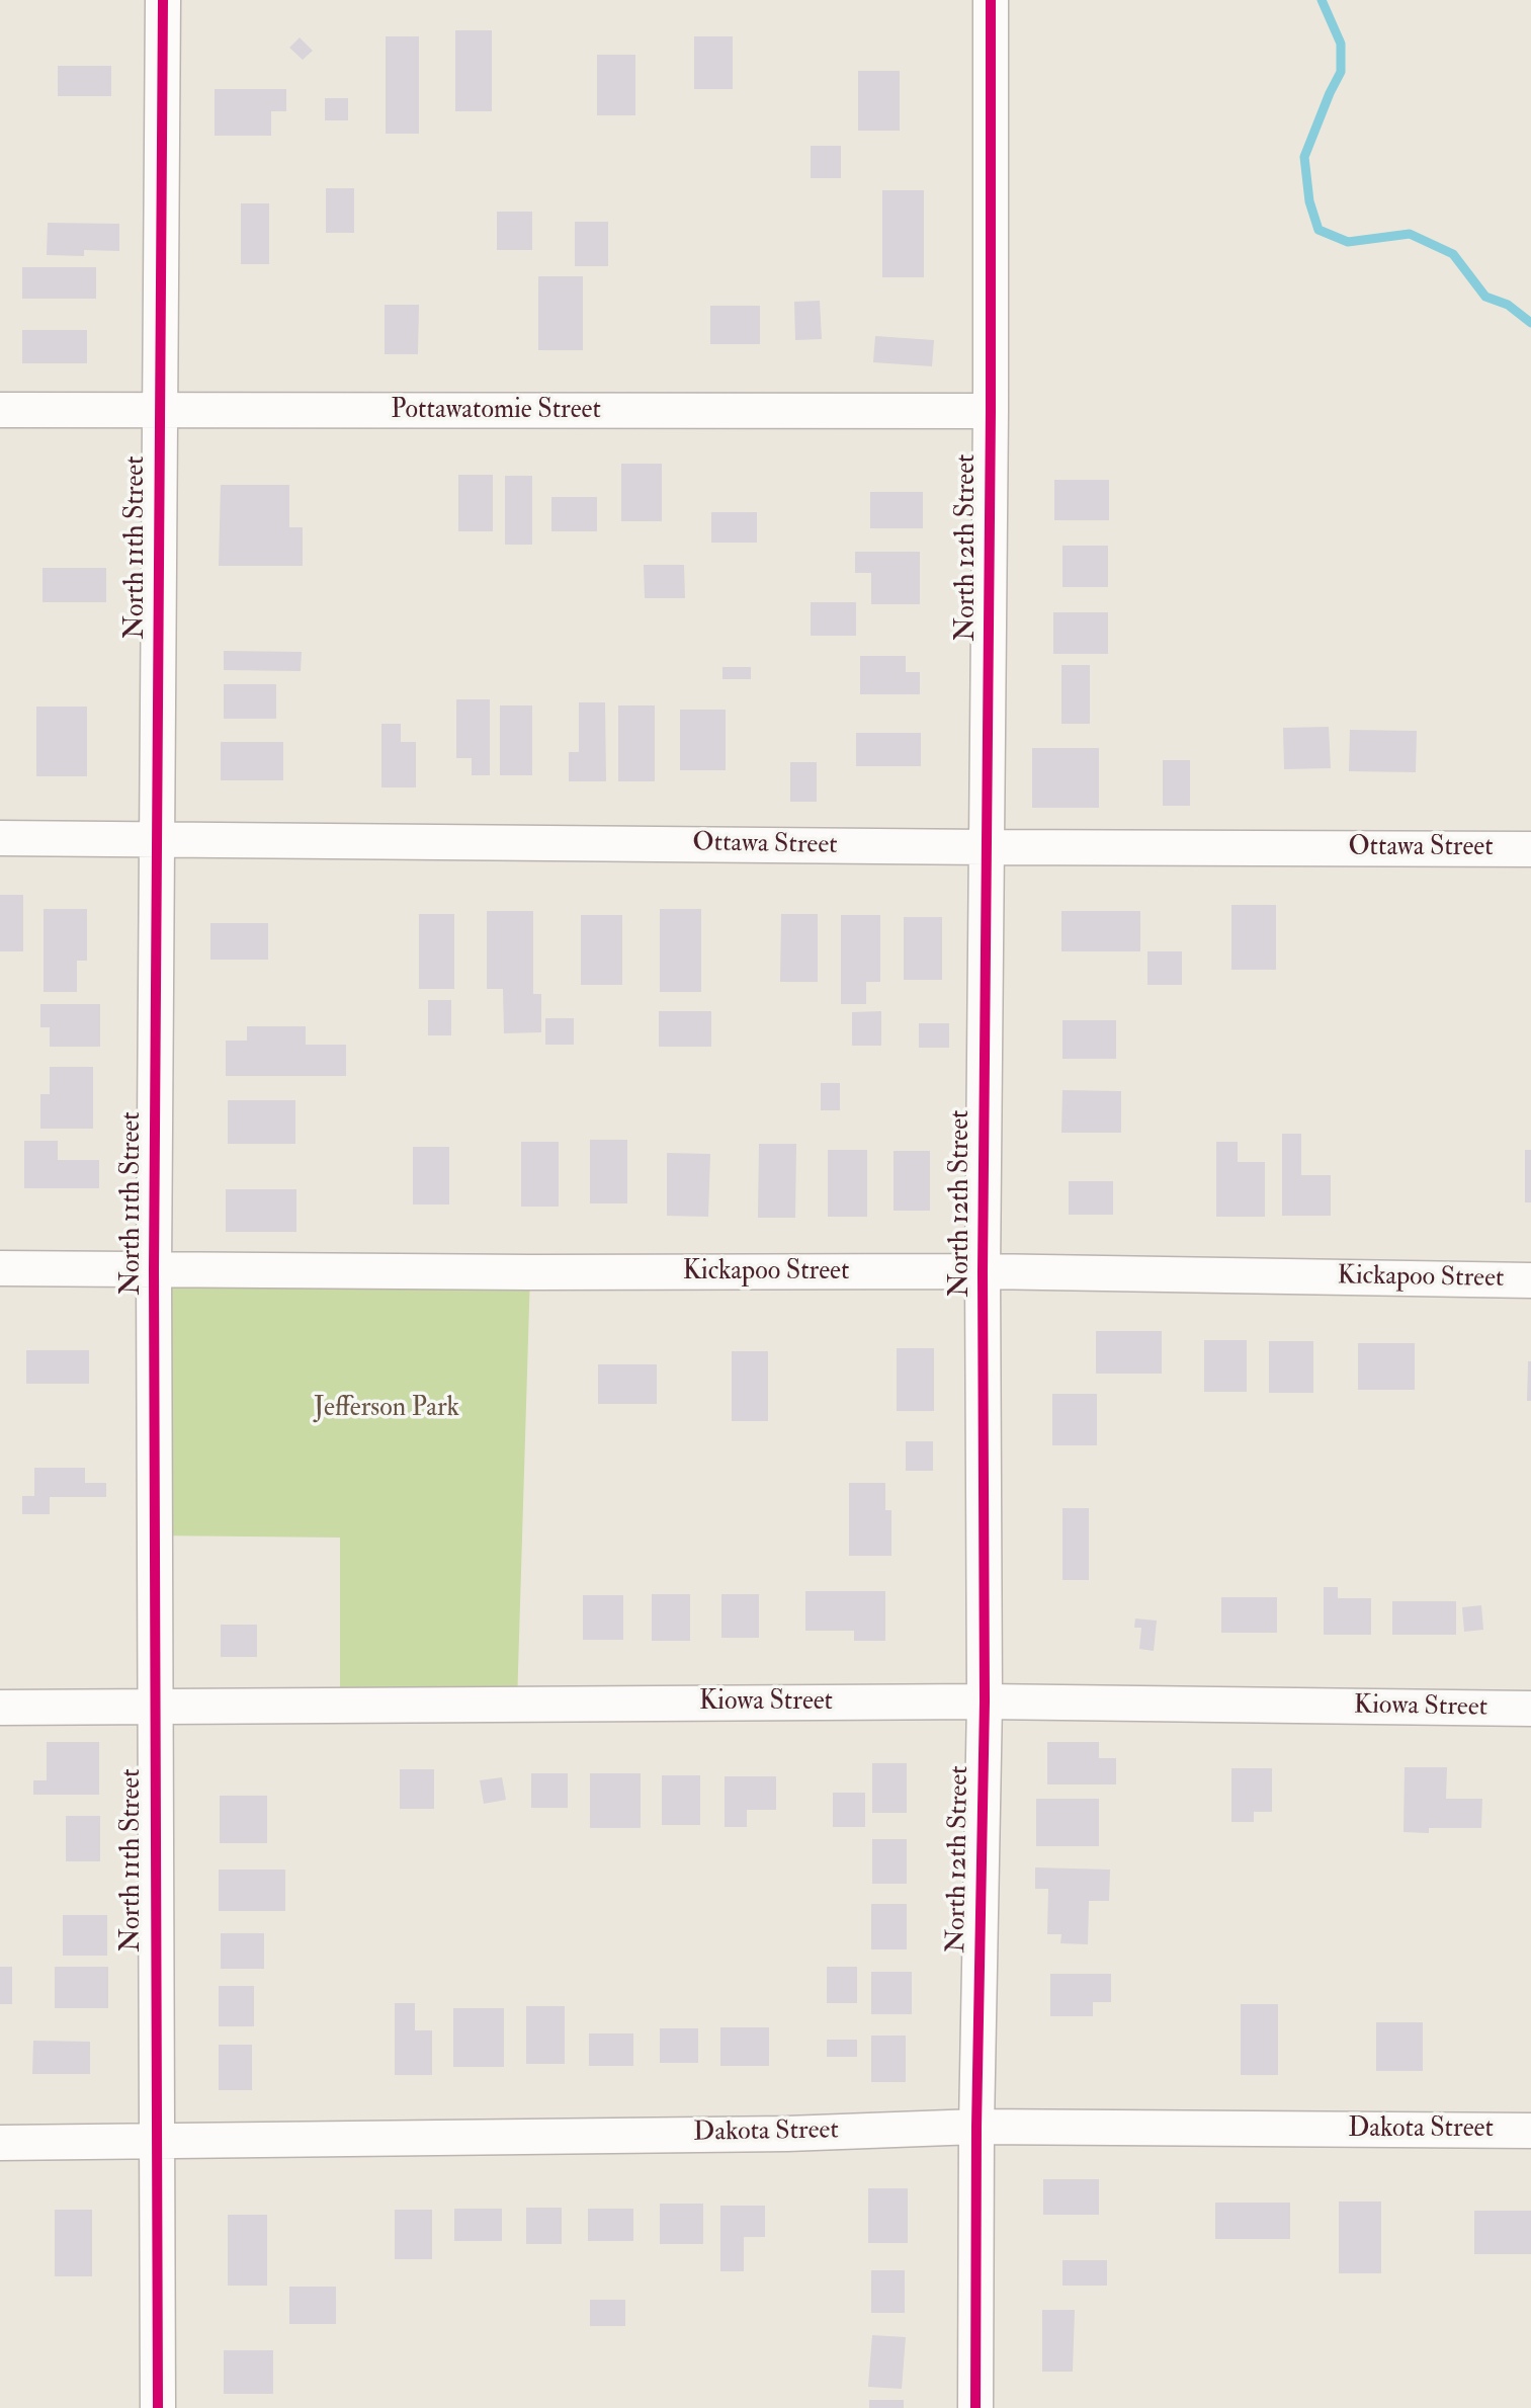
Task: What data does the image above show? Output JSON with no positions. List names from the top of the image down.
{
  "streets": {
    "street": [
      "Pottawatomie Street",
      "North 11th Street",
      "North 12th Street",
      "Ottawa Street",
      "Kickapoo Street",
      "Kiowa Street",
      "Dakota Street"
    ]
  },
  "crossings": [
    ["Pottawatomie Street", "North 11th Street"],
    ["Pottawatomie Street", "North 12th Street"],
    ["North 11th Street", "Ottawa Street"],
    ["North 11th Street", "Kickapoo Street"],
    ["North 11th Street", "Kiowa Street"],
    ["North 11th Street", "Dakota Street"],
    ["North 12th Street", "Ottawa Street"],
    ["North 12th Street", "Kickapoo Street"],
    ["North 12th Street", "Kiowa Street"],
    ["North 12th Street", "Dakota Street"]
  ],
  "parks": ["Jefferson Park"]
}
